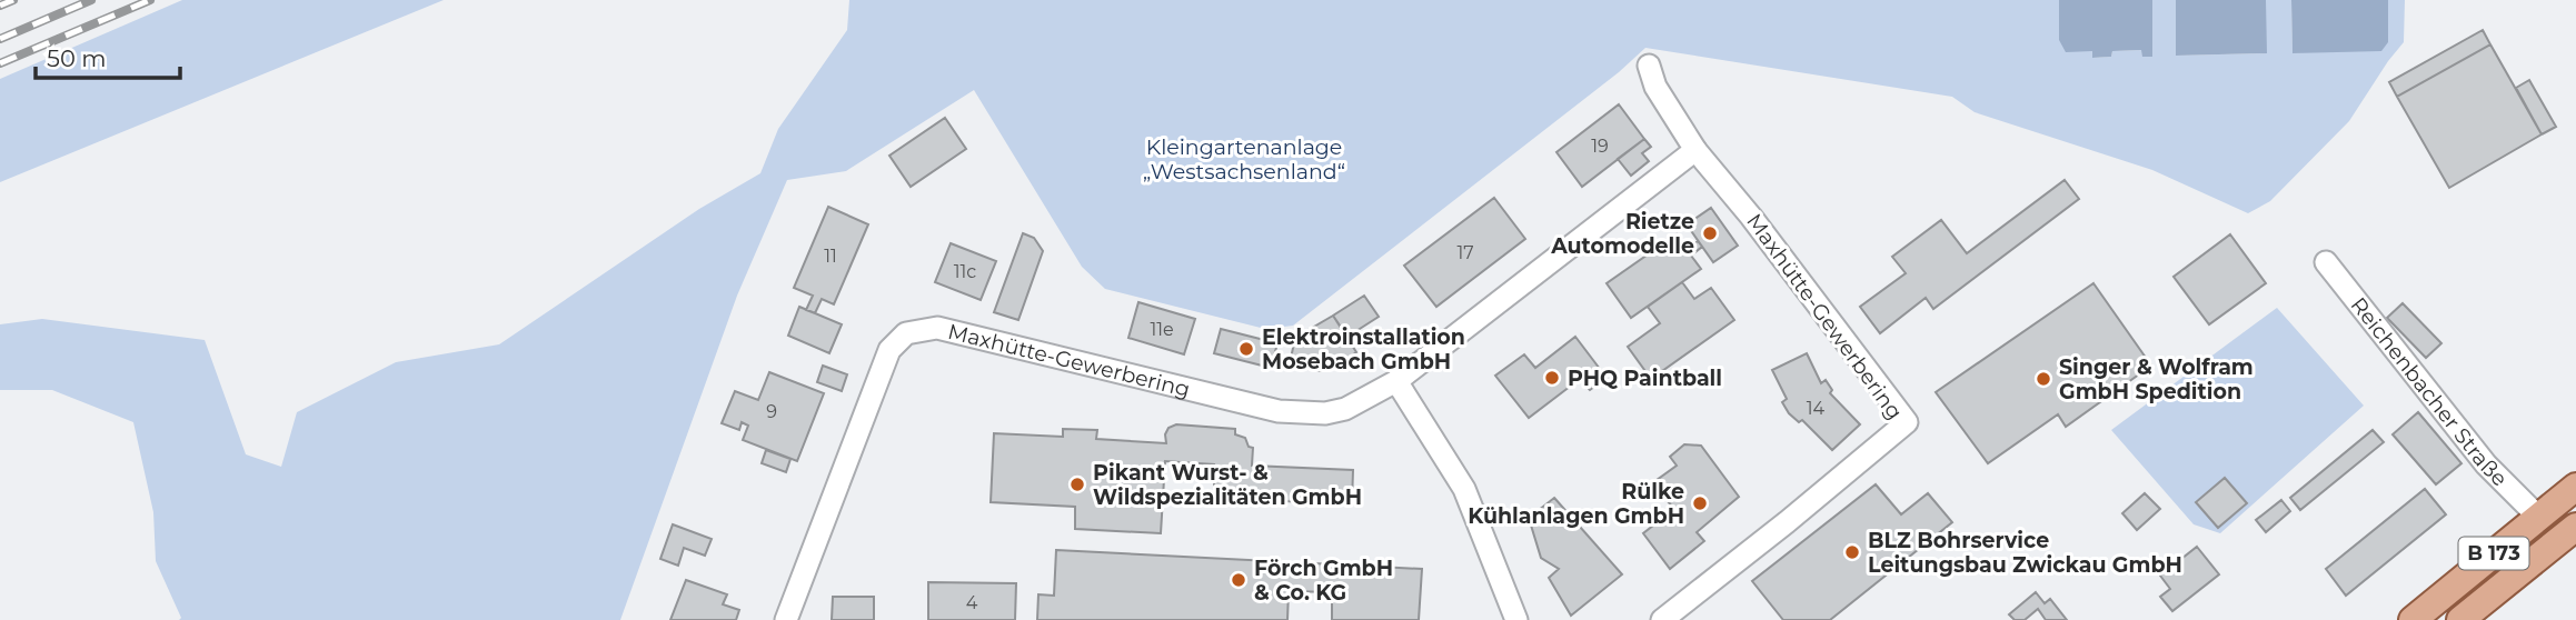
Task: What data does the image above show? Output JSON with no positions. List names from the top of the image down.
{
  "streets": {
    "main road": ["B 173"],
    "street": ["Maxhütte-Gewerbering", "Reichenbacher Straße"]
  },
  "crossings": [
    ["Reichenbacher Straße", "B 173"]
  ],
  "parks": ["Kleingartenanlage „Westsachsenland“"],
  "places": [
    "Rietze Automodelle",
    "Elektroinstallation Mosebach GmbH",
    "PHQ Paintball",
    "Singer & Wolfram GmbH Spedition",
    "Pikant Wurst- & Wildspezialitäten GmbH",
    "Rülke Kühlanlagen GmbH",
    "BLZ Bohrservice Leitungsbau Zwickau GmbH",
    "Förch GmbH & Co. KG"
  ],
  "house_numbers": [
    "19",
    "17",
    "11",
    "11c",
    "11e",
    "14",
    "9",
    "4"
  ],
  "scale_bar": "50 m"
}
